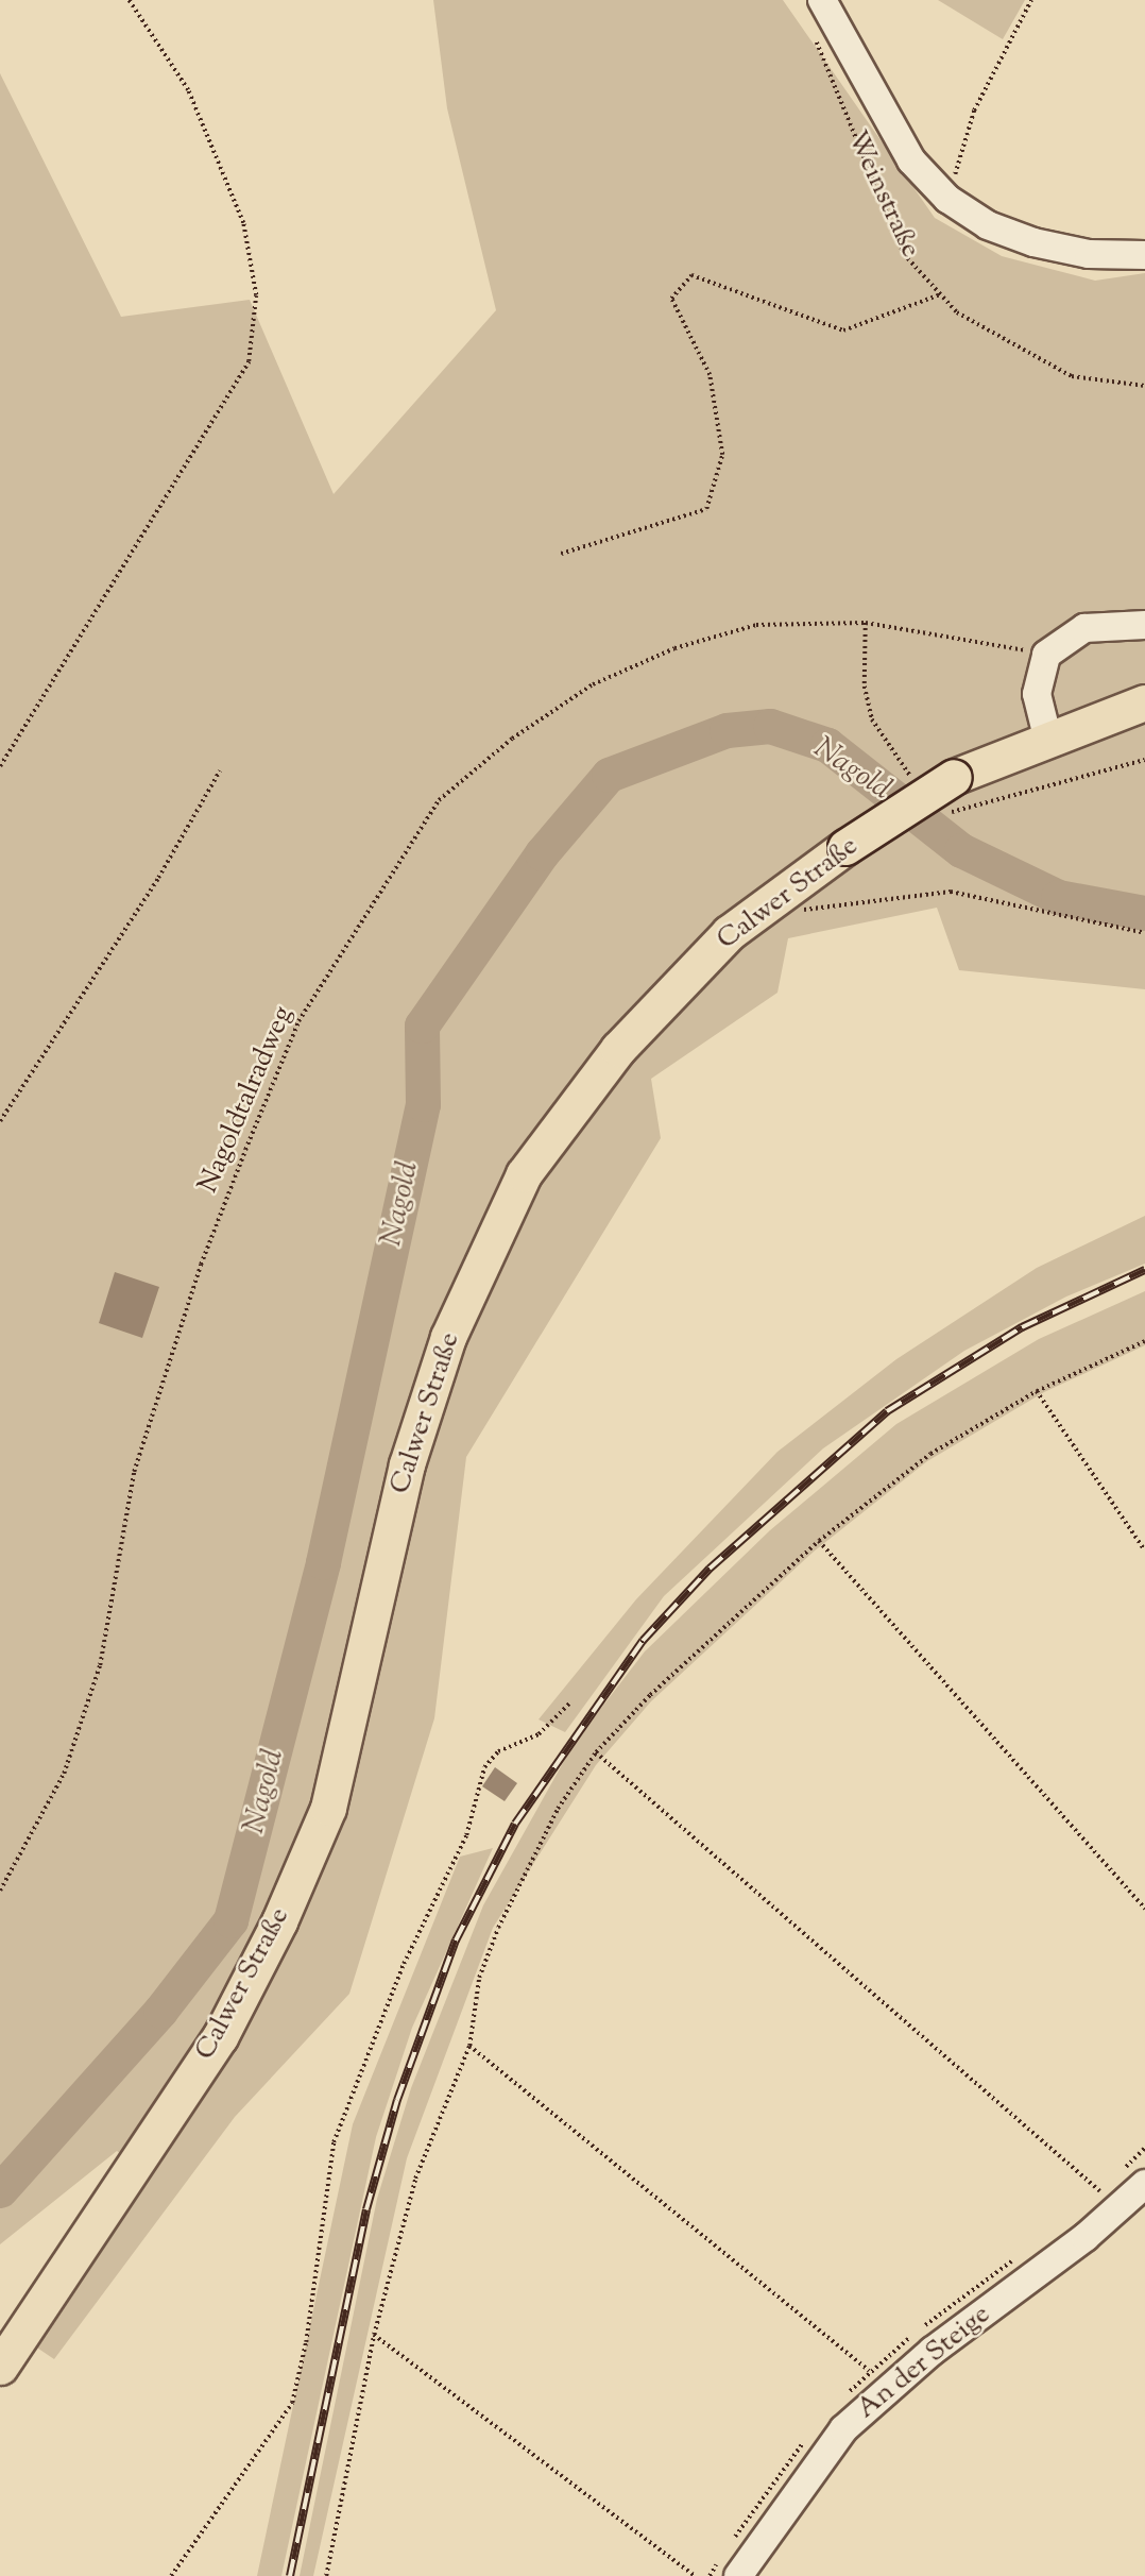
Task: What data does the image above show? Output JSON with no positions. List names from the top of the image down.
{
  "streets": {
    "main road": ["Calwer Straße"],
    "street": ["Weinstraße", "An der Steige"],
    "path": ["Nagoldtalradweg"]
  },
  "water": ["Nagold"]
}
